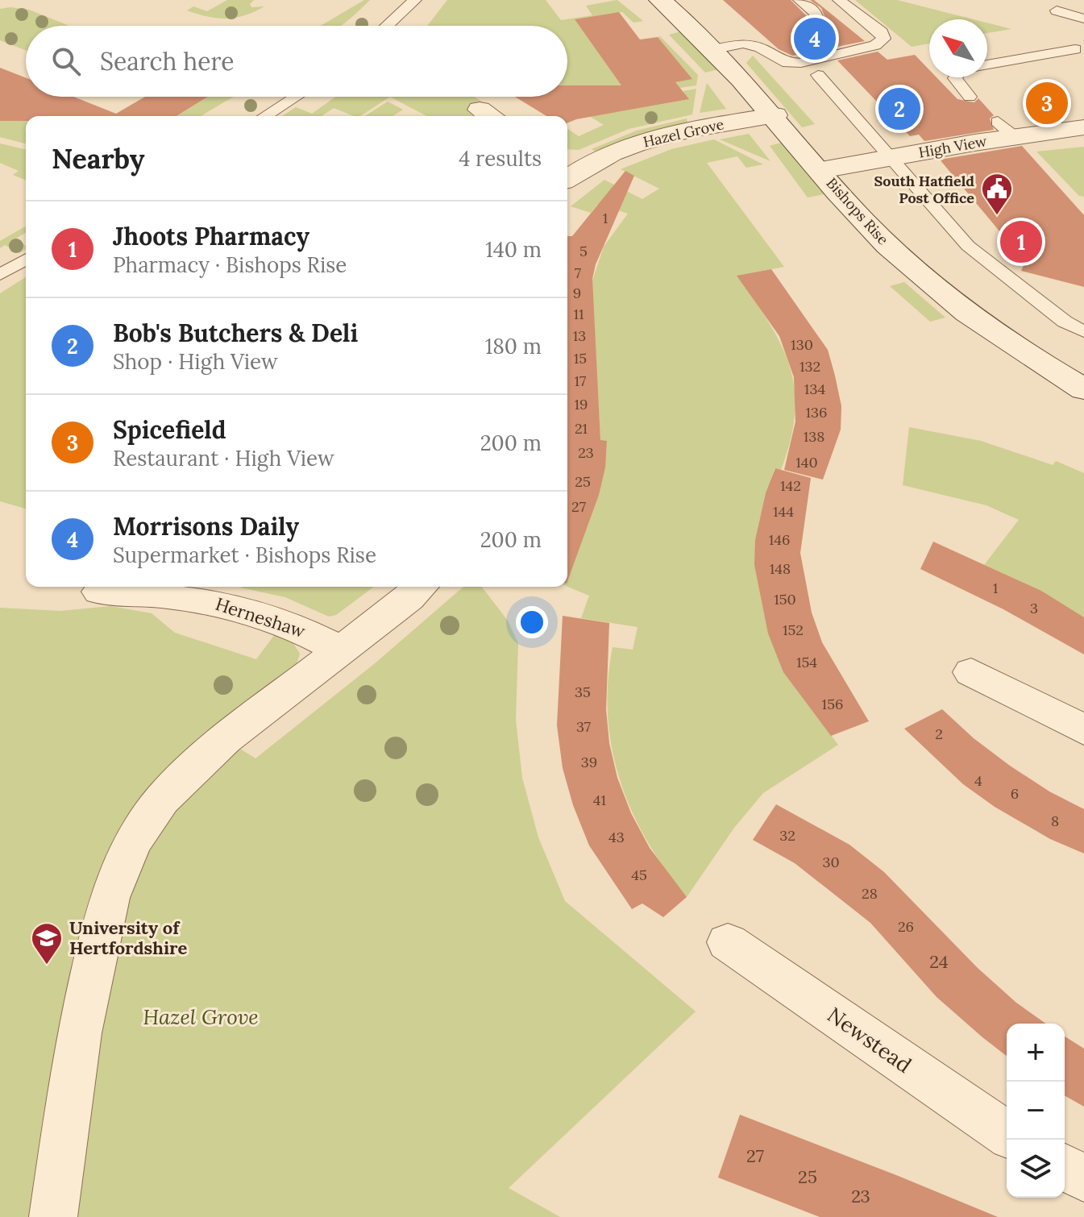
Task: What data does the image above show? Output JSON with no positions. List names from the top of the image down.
{
  "streets": {
    "street": [
      "Hazel Grove",
      "High View",
      "Bishops Rise",
      "Herneshaw",
      "Newstead"
    ]
  },
  "crossings": [
    ["Hazel Grove", "Bishops Rise"],
    ["High View", "Bishops Rise"]
  ],
  "parks": ["Hazel Grove"],
  "places": {
    "public building": ["South Hatfield Post Office"],
    "school or university": ["University of Hertfordshire"]
  },
  "house_numbers": [
    "1",
    "5",
    "7",
    "9",
    "11",
    "13",
    "130",
    "15",
    "132",
    "17",
    "134",
    "19",
    "136",
    "21",
    "138",
    "23",
    "140",
    "25",
    "142",
    "27",
    "144",
    "146",
    "148",
    "1",
    "150",
    "3",
    "152",
    "154",
    "35",
    "156",
    "37",
    "2",
    "39",
    "4",
    "6",
    "41",
    "8",
    "32",
    "43",
    "30",
    "45",
    "28",
    "26",
    "24",
    "27",
    "25",
    "23"
  ],
  "north": "top left",
  "page": {
    "pins": [
      "4",
      "3",
      "2",
      "1"
    ],
    "search": "Search here",
    "heading": ["Nearby", "4 results"],
    "list": [
      {
        "mark": "1",
        "name": "Jhoots Pharmacy",
        "note": "Pharmacy · Bishops Rise",
        "value": "140 m"
      },
      {
        "mark": "2",
        "name": "Bob's Butchers & Deli",
        "note": "Shop · High View",
        "value": "180 m"
      },
      {
        "mark": "3",
        "name": "Spicefield",
        "note": "Restaurant · High View",
        "value": "200 m"
      },
      {
        "mark": "4",
        "name": "Morrisons Daily",
        "note": "Supermarket · Bishops Rise",
        "value": "200 m"
      }
    ],
    "map_buttons": ["+", "−"]
  }
}
